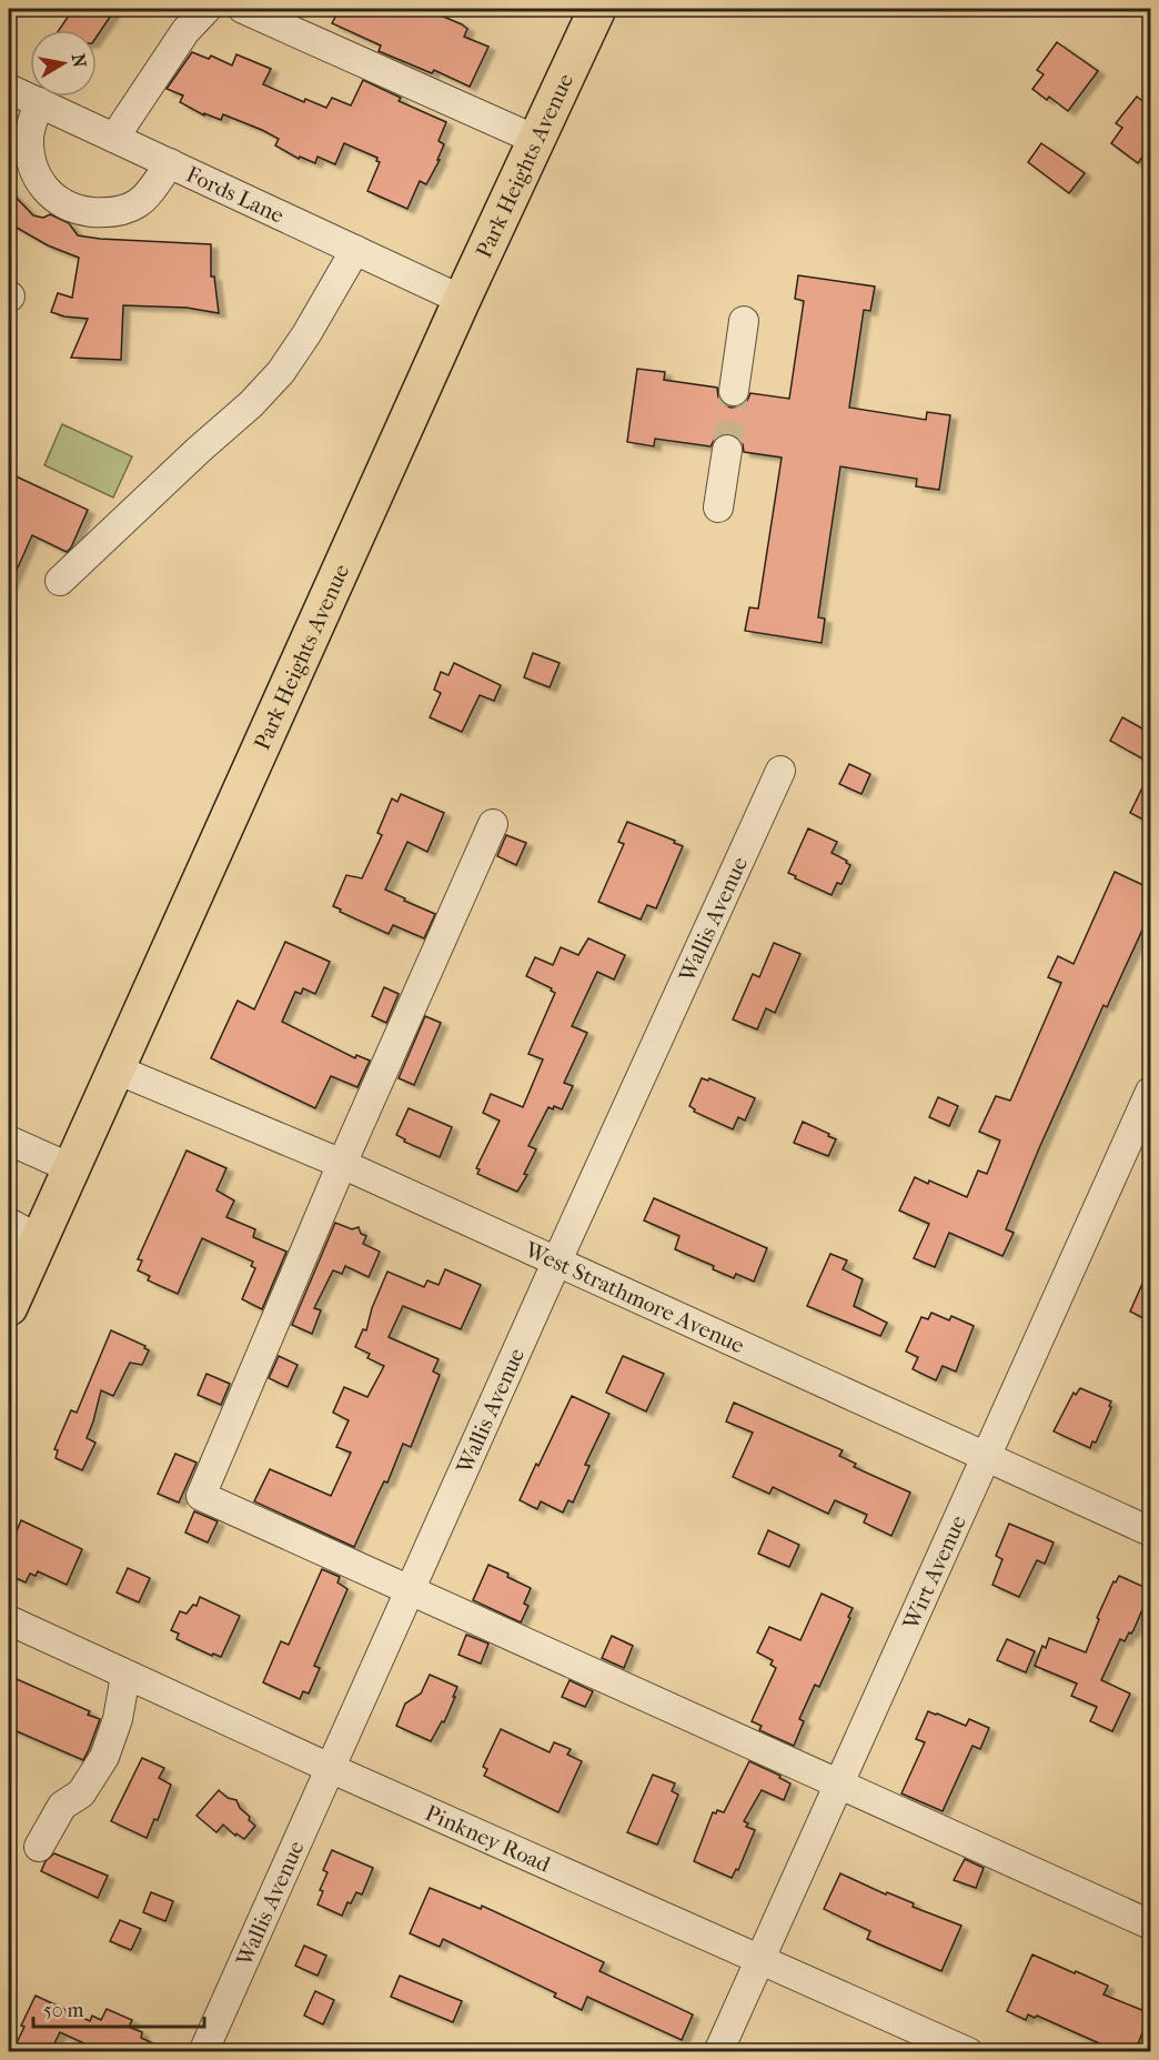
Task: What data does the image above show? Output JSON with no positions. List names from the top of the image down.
{
  "streets": {
    "main road": ["Park Heights Avenue"],
    "street": [
      "Fords Lane",
      "Wallis Avenue",
      "West Strathmore Avenue",
      "Wirt Avenue",
      "Pinkney Road"
    ]
  },
  "crossings": [
    ["Park Heights Avenue", "Fords Lane"],
    ["Park Heights Avenue", "West Strathmore Avenue"],
    ["Wallis Avenue", "West Strathmore Avenue"],
    ["Wallis Avenue", "Pinkney Road"],
    ["West Strathmore Avenue", "Wirt Avenue"],
    ["Wirt Avenue", "Pinkney Road"]
  ],
  "scale_bar": "50 m",
  "north": "right"
}
